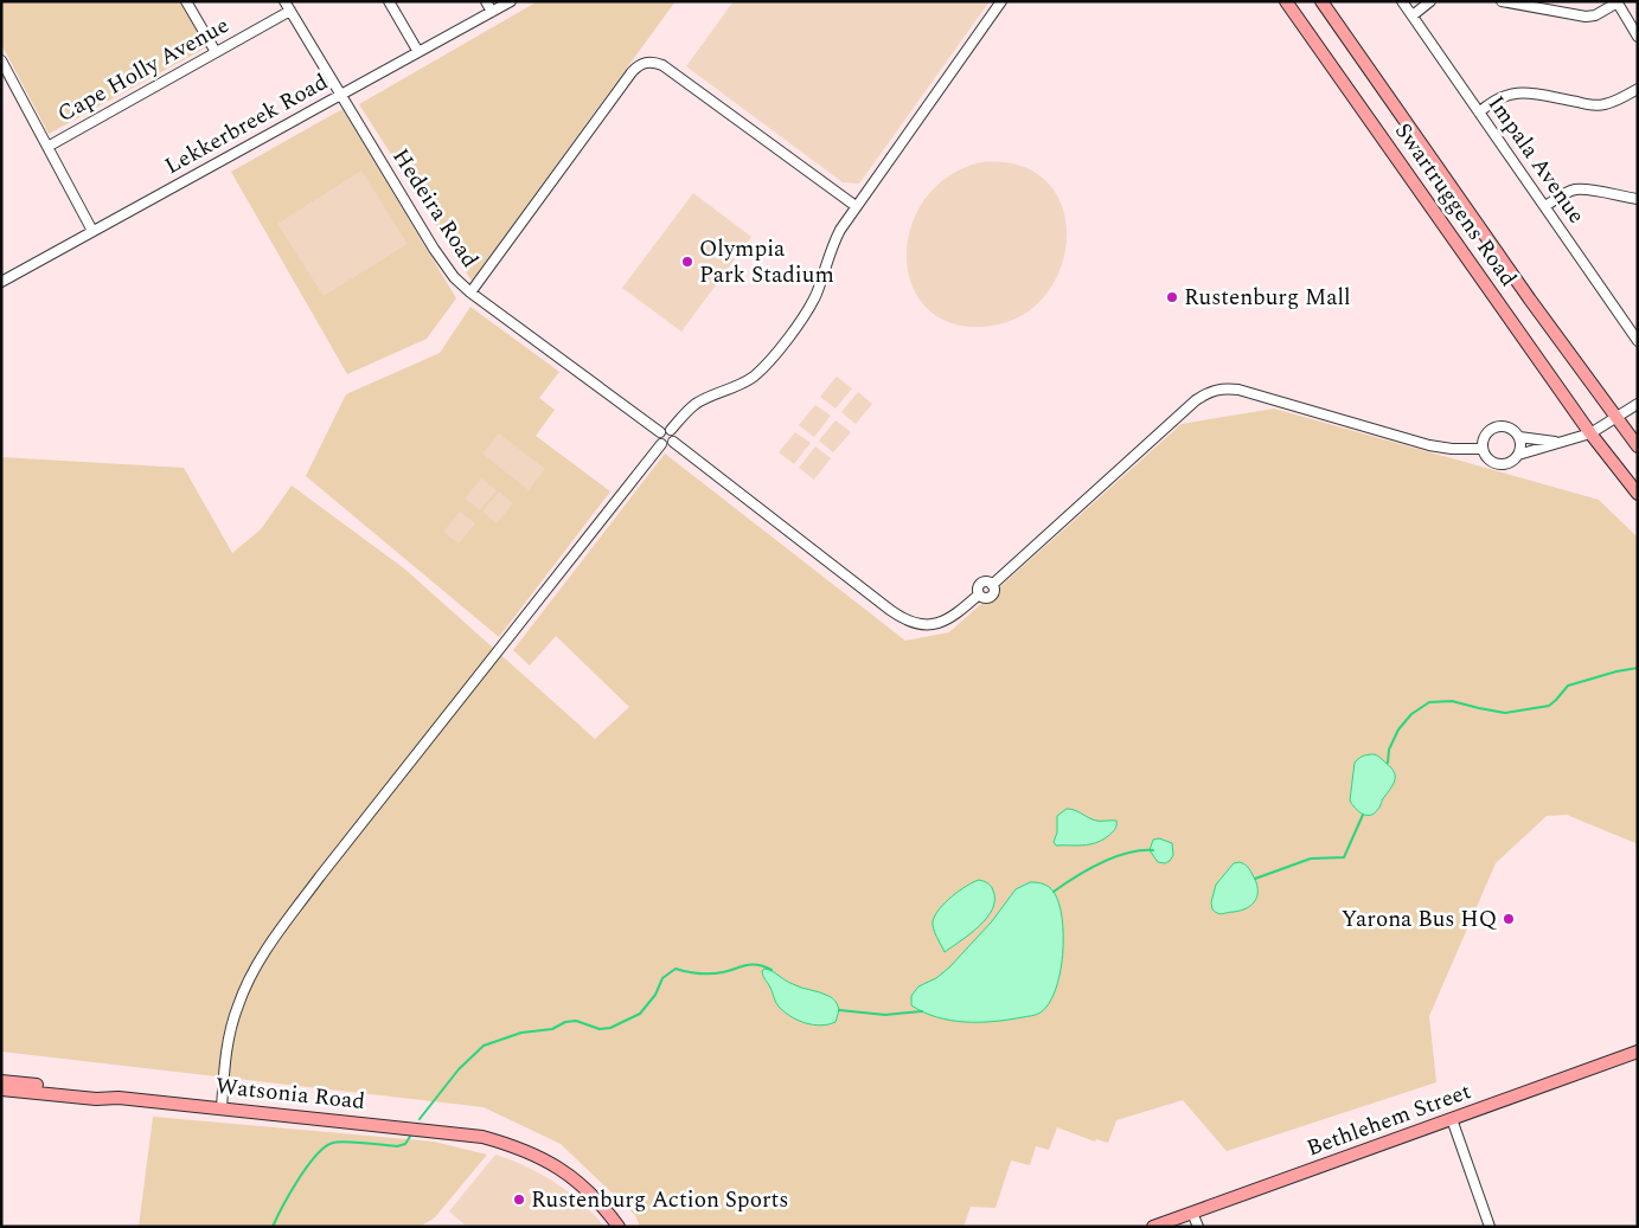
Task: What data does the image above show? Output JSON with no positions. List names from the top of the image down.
{
  "streets": {
    "main road": ["Swartruggens Road", "Watsonia Road", "Bethlehem Street"],
    "street": [
      "Cape Holly Avenue",
      "Lekkerbreek Road",
      "Impala Avenue",
      "Hedeira Road"
    ]
  },
  "crossings": [
    ["Cape Holly Avenue", "Hedeira Road"],
    ["Lekkerbreek Road", "Hedeira Road"]
  ],
  "places": [
    "Olympia Park Stadium",
    "Rustenburg Mall",
    "Yarona Bus HQ",
    "Rustenburg Action Sports"
  ]
}
